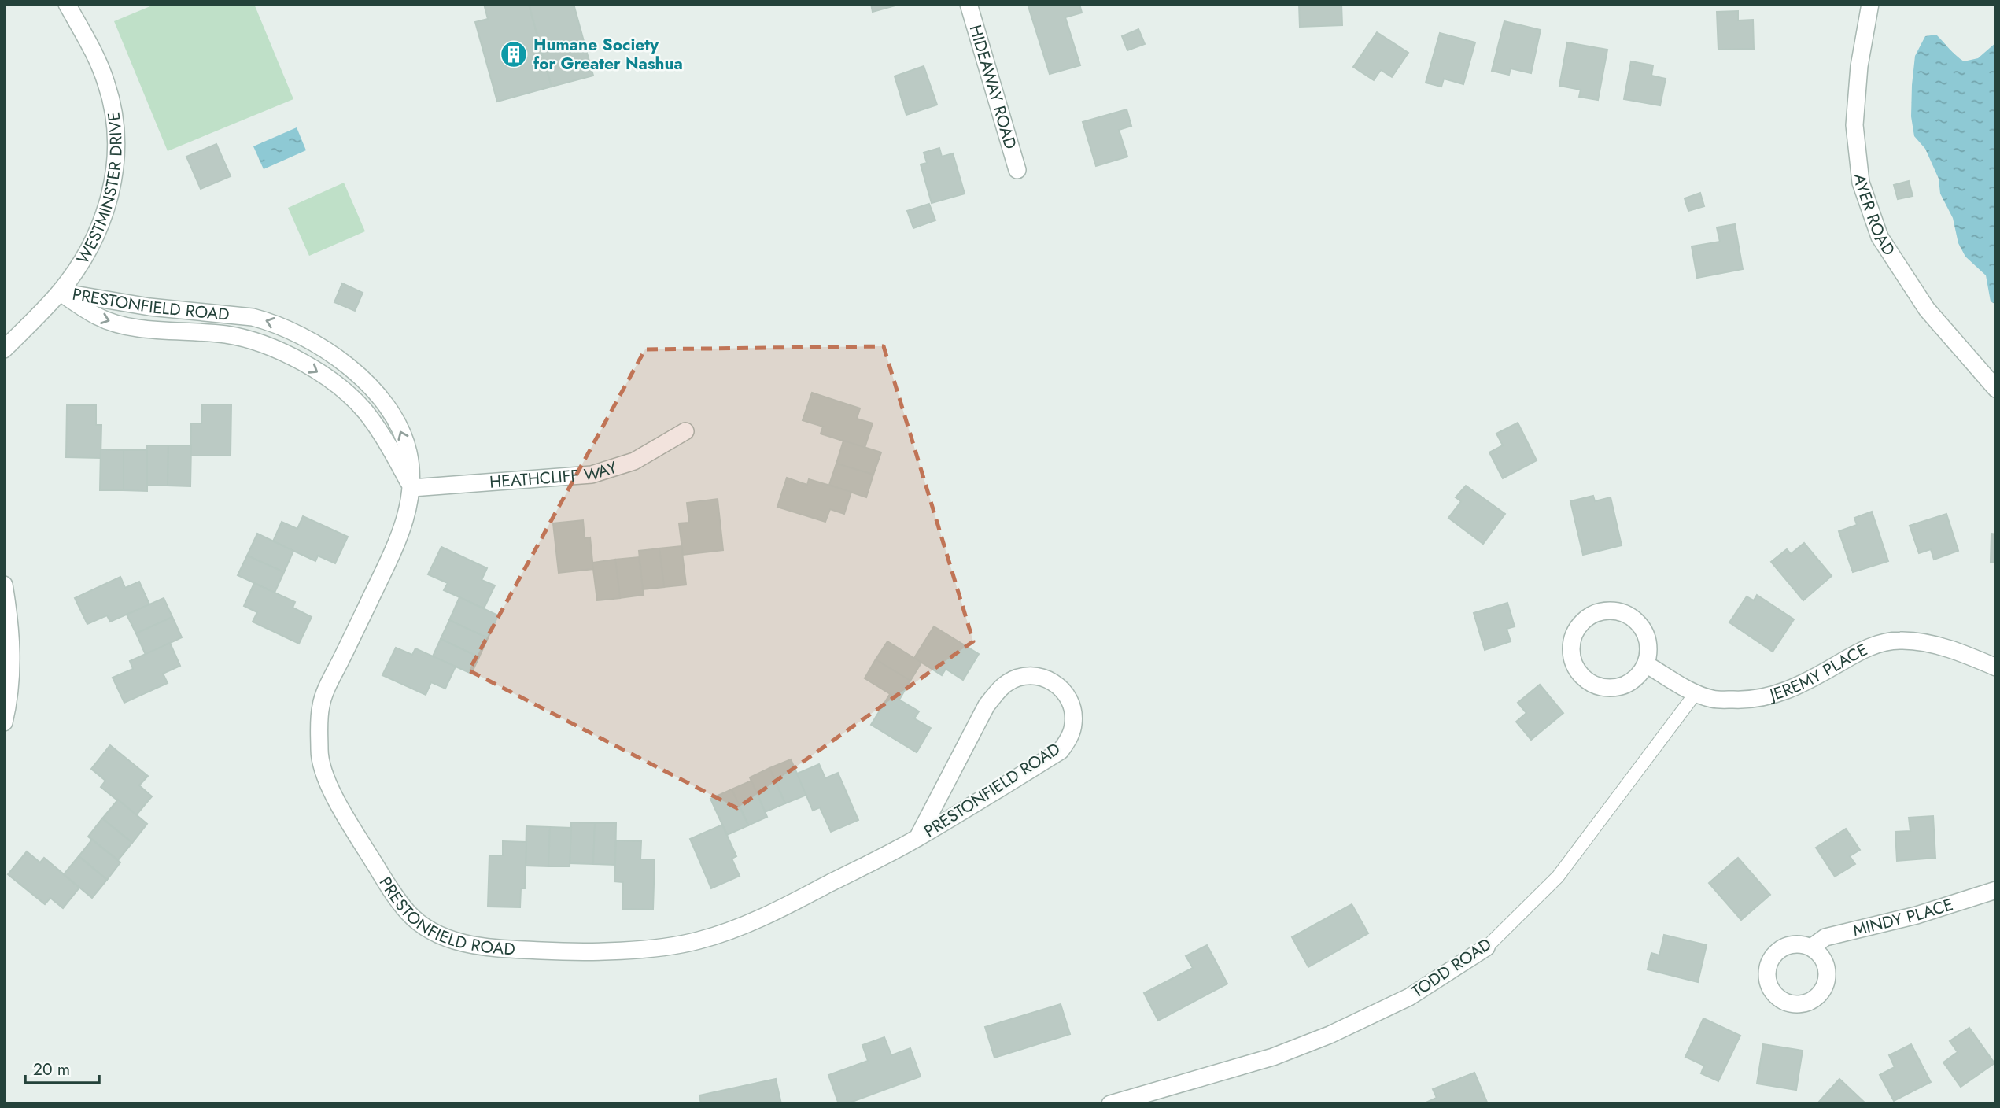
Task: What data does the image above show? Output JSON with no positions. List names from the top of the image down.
{
  "streets": {
    "street": [
      "HIDEAWAY ROAD",
      "WESTMINSTER DRIVE",
      "AYER ROAD",
      "PRESTONFIELD ROAD",
      "HEATHCLIFF WAY",
      "JEREMY PLACE",
      "MINDY PLACE",
      "TODD ROAD"
    ]
  },
  "crossings": [
    ["WESTMINSTER DRIVE", "PRESTONFIELD ROAD"],
    ["PRESTONFIELD ROAD", "HEATHCLIFF WAY"],
    ["JEREMY PLACE", "TODD ROAD"]
  ],
  "places": {
    "building": ["Humane Society for Greater Nashua"]
  },
  "scale_bar": "20 m"
}
